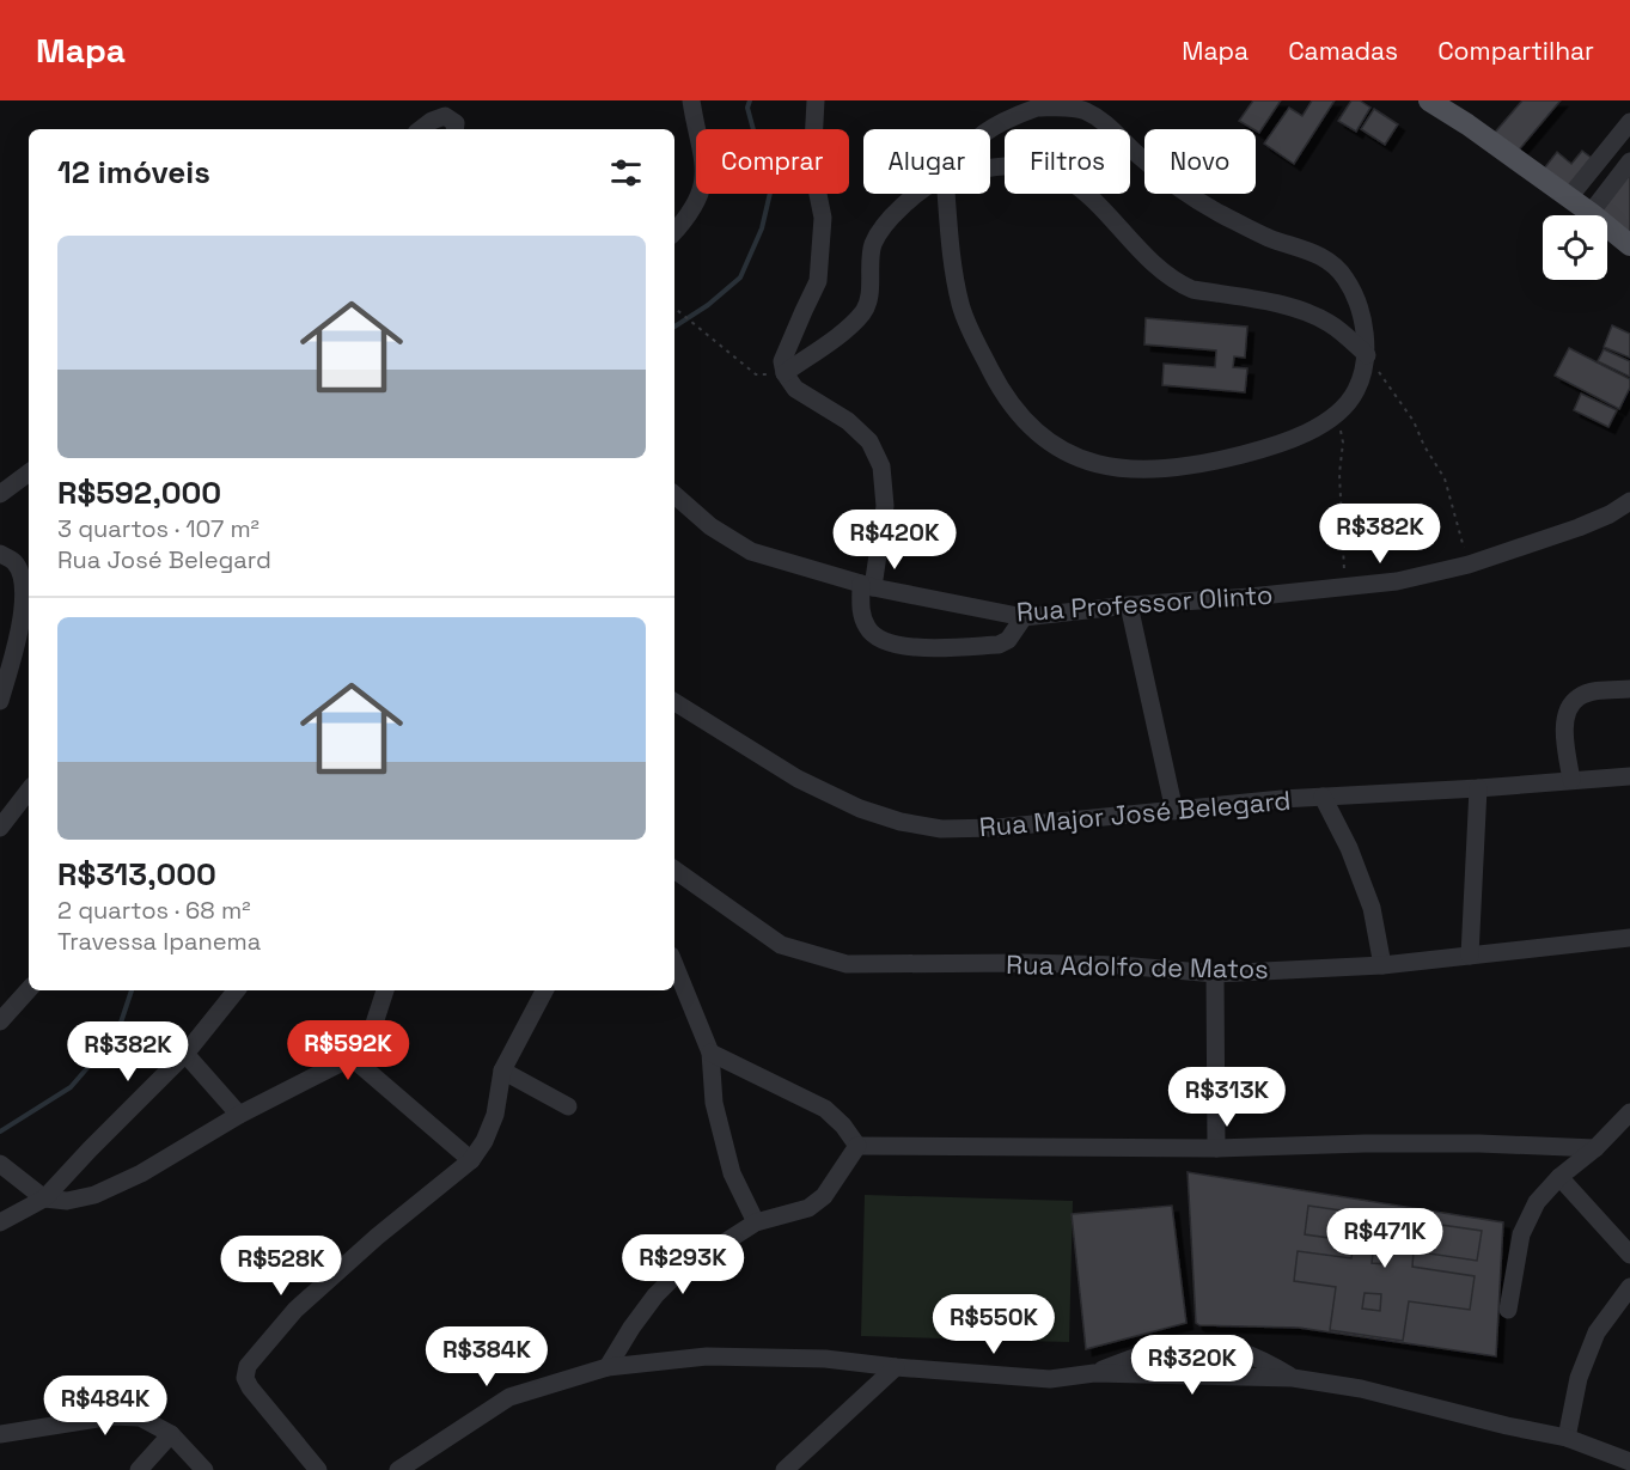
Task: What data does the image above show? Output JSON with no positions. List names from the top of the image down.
{
  "streets": {
    "street": ["Rua Professor Olinto", "Rua Major José Belegard", "Rua Adolfo de Matos"]
  },
  "page": {
    "header": "Mapa",
    "nav": ["Mapa", "Camadas", "Compartilhar"],
    "chip": [
      "Comprar",
      "Alugar",
      "Filtros",
      "Novo"
    ],
    "heading": "12 imóveis",
    "list": [
      {
        "name": "R$592,000",
        "note": "3 quartos · 107 m² · Rua José Belegard"
      },
      {
        "name": "R$313,000",
        "note": "2 quartos · 68 m² · Travessa Ipanema"
      }
    ],
    "price": [
      "R$382K",
      "R$420K",
      "R$592K",
      "R$382K",
      "R$313K",
      "R$471K",
      "R$293K",
      "R$528K",
      "R$550K",
      "R$384K",
      "R$320K",
      "R$484K"
    ]
  }
}
